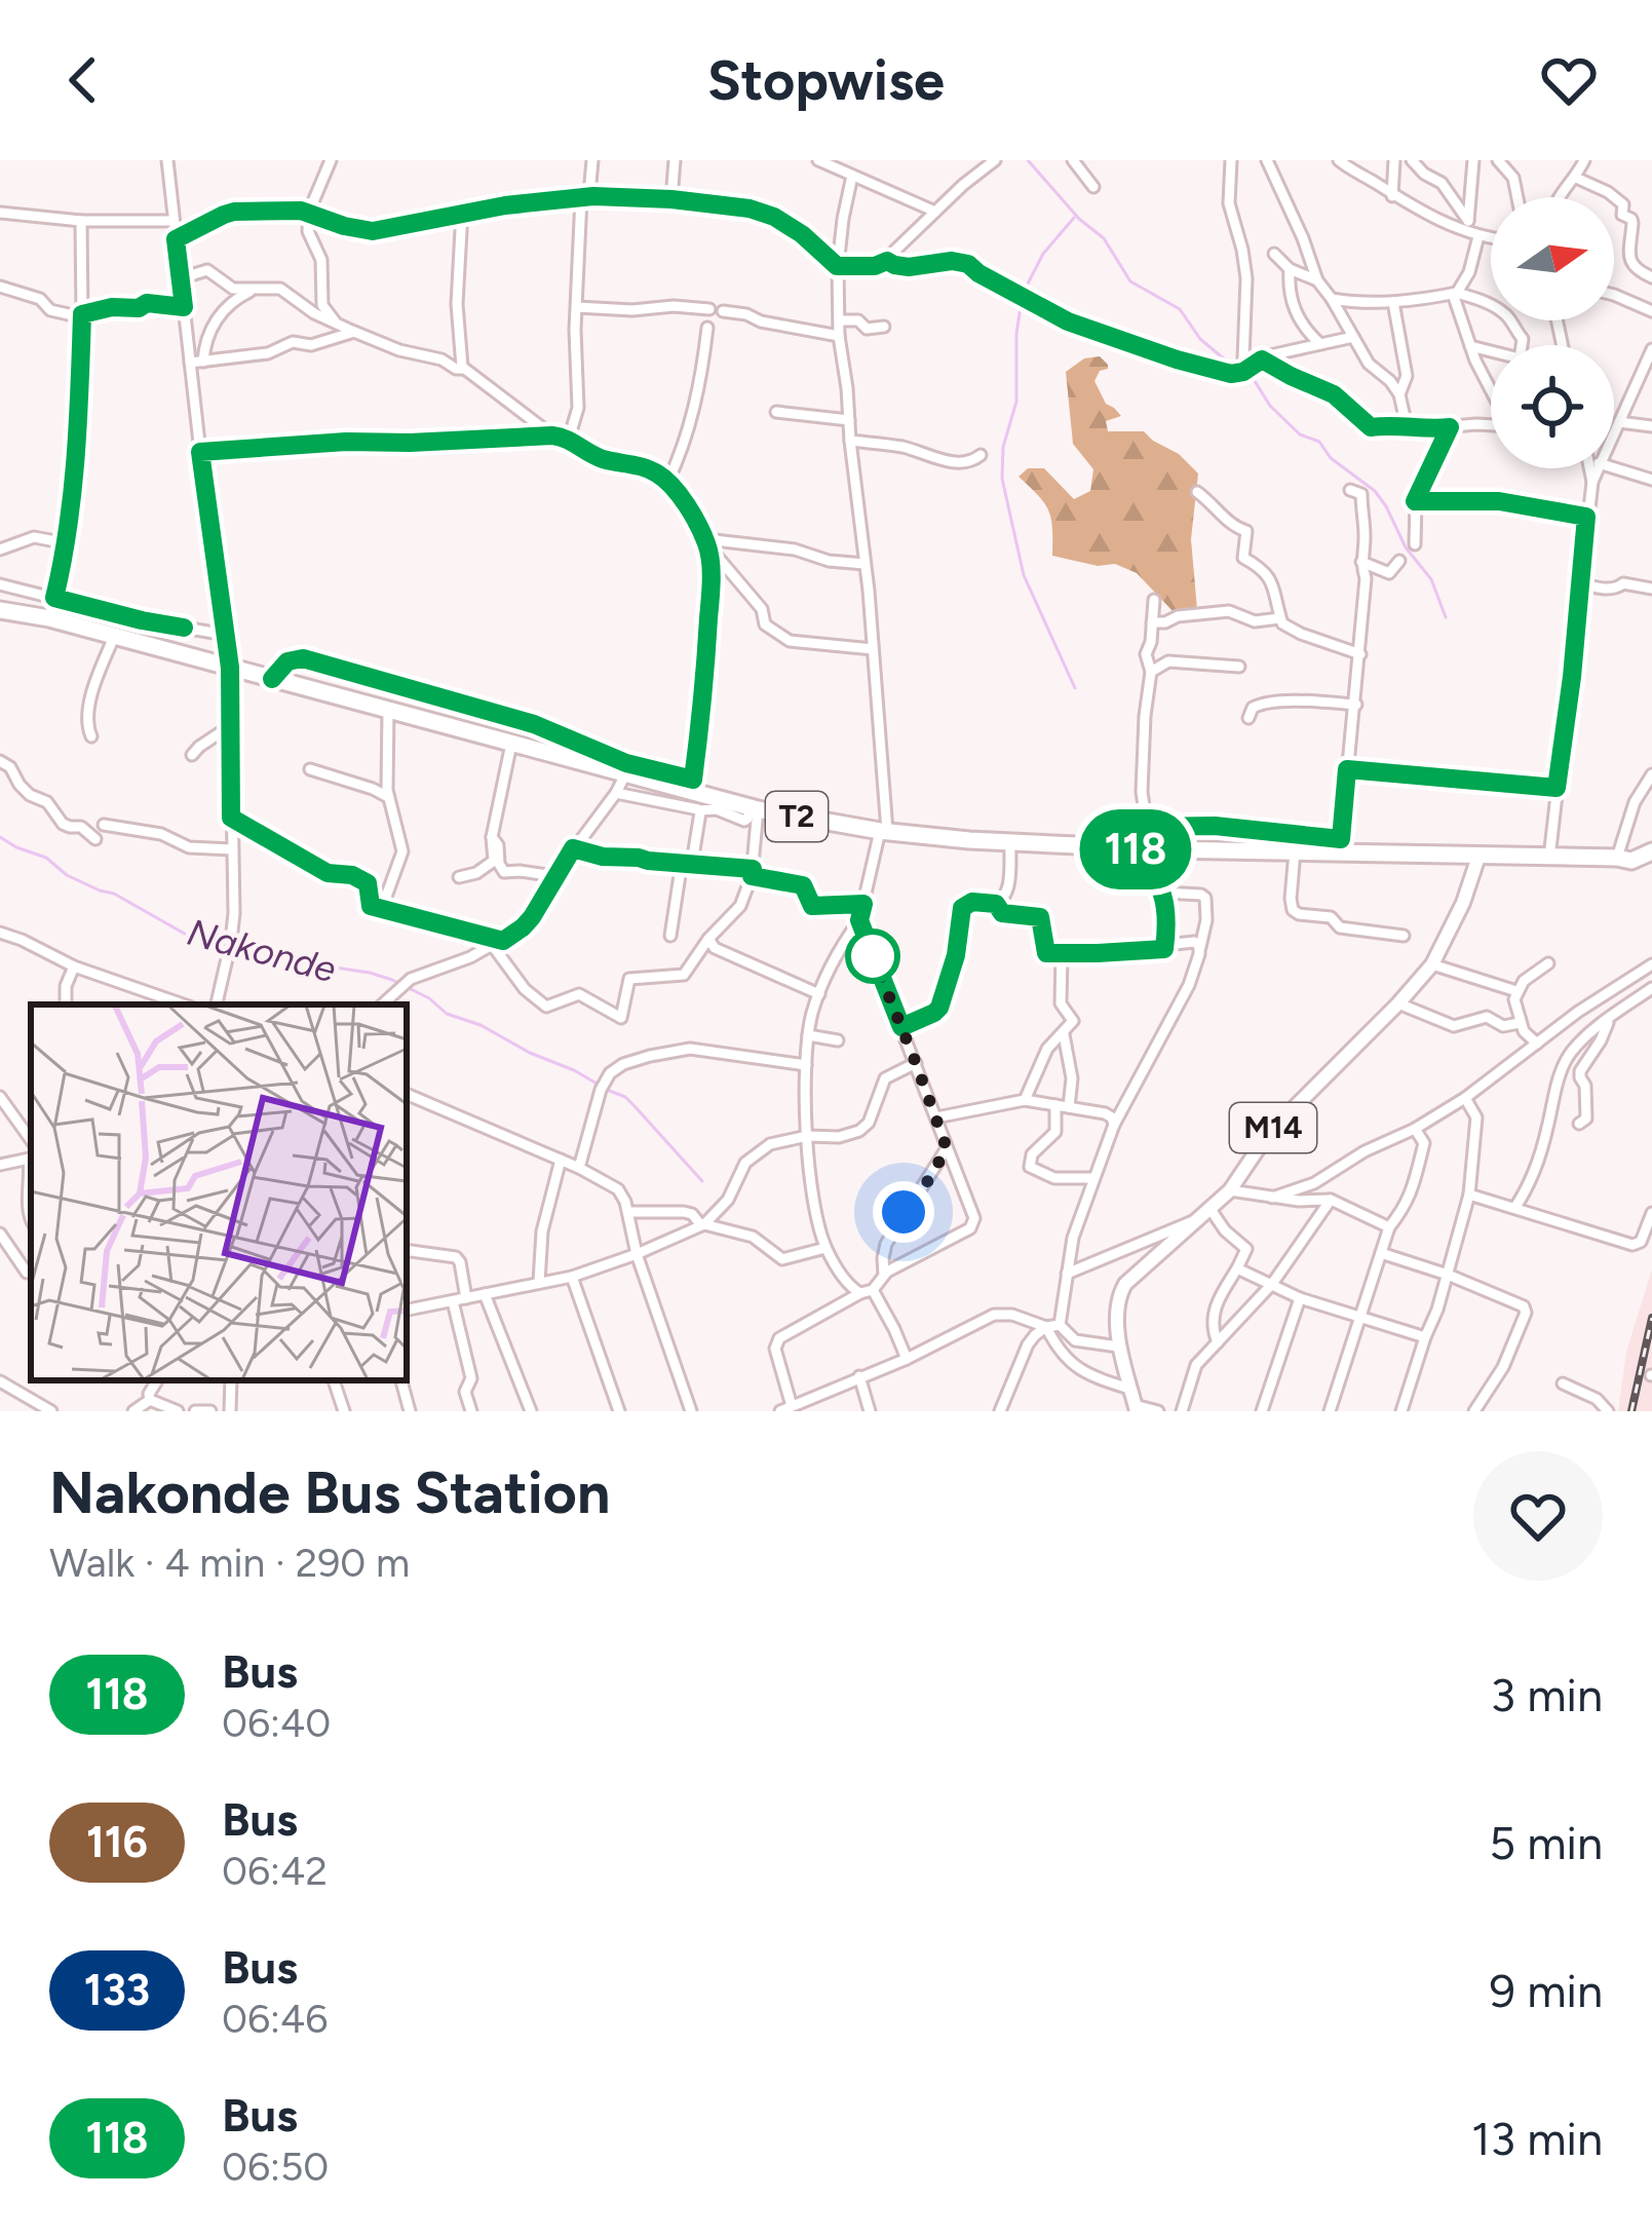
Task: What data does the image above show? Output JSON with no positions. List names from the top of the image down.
{
  "streets": {
    "highway": ["T2"],
    "main road": ["M14"]
  },
  "crossings": [
    ["T2", "M14"]
  ],
  "water": ["Nakonde"],
  "lines": ["bus line 118"],
  "north": "right",
  "page": {
    "header": "Stopwise",
    "on_map": "118",
    "heading": ["Nakonde Bus Station", "Walk · 4 min · 290 m"],
    "list": [
      {
        "mark": "118",
        "name": "Bus",
        "note": "06:40",
        "value": "3 min"
      },
      {
        "mark": "116",
        "name": "Bus",
        "note": "06:42",
        "value": "5 min"
      },
      {
        "mark": "133",
        "name": "Bus",
        "note": "06:46",
        "value": "9 min"
      },
      {
        "mark": "118",
        "name": "Bus",
        "note": "06:50",
        "value": "13 min"
      }
    ]
  }
}
